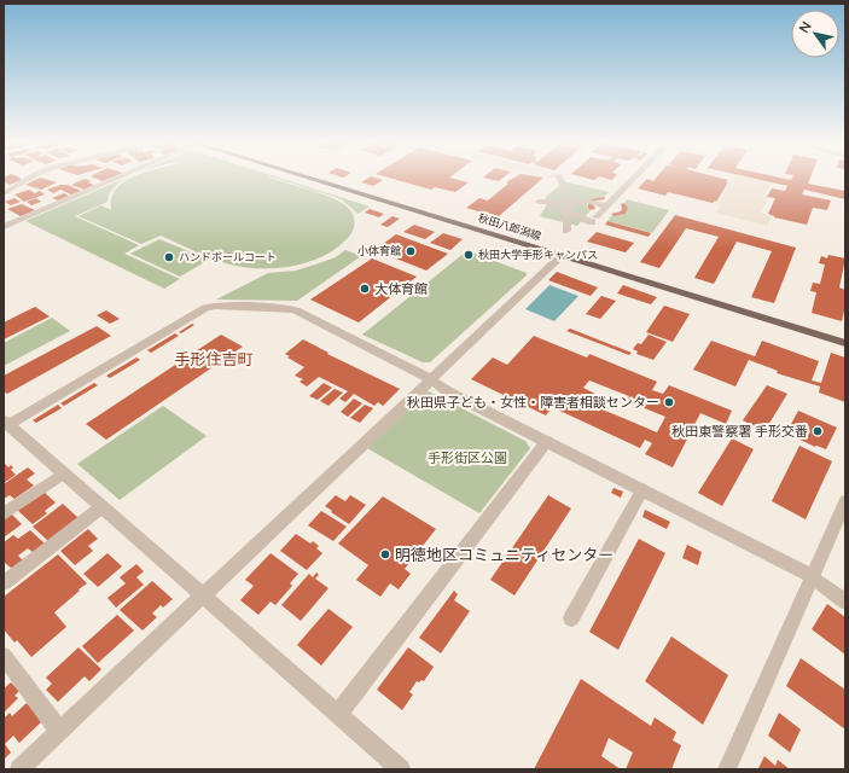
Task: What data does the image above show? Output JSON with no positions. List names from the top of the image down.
{
  "streets": {
    "main road": ["秋田八郎潟線"]
  },
  "districts": ["手形住吉町"],
  "parks": ["手形街区公園"],
  "places": [
    "小体育館",
    "秋田大学手形キャンパス",
    "ハンドボールコート",
    "大体育館",
    "秋田県子ども・女性・障害者相談センター",
    "秋田東警察署 手形交番",
    "明徳地区コミュニティセンター"
  ],
  "north": "top left"
}
